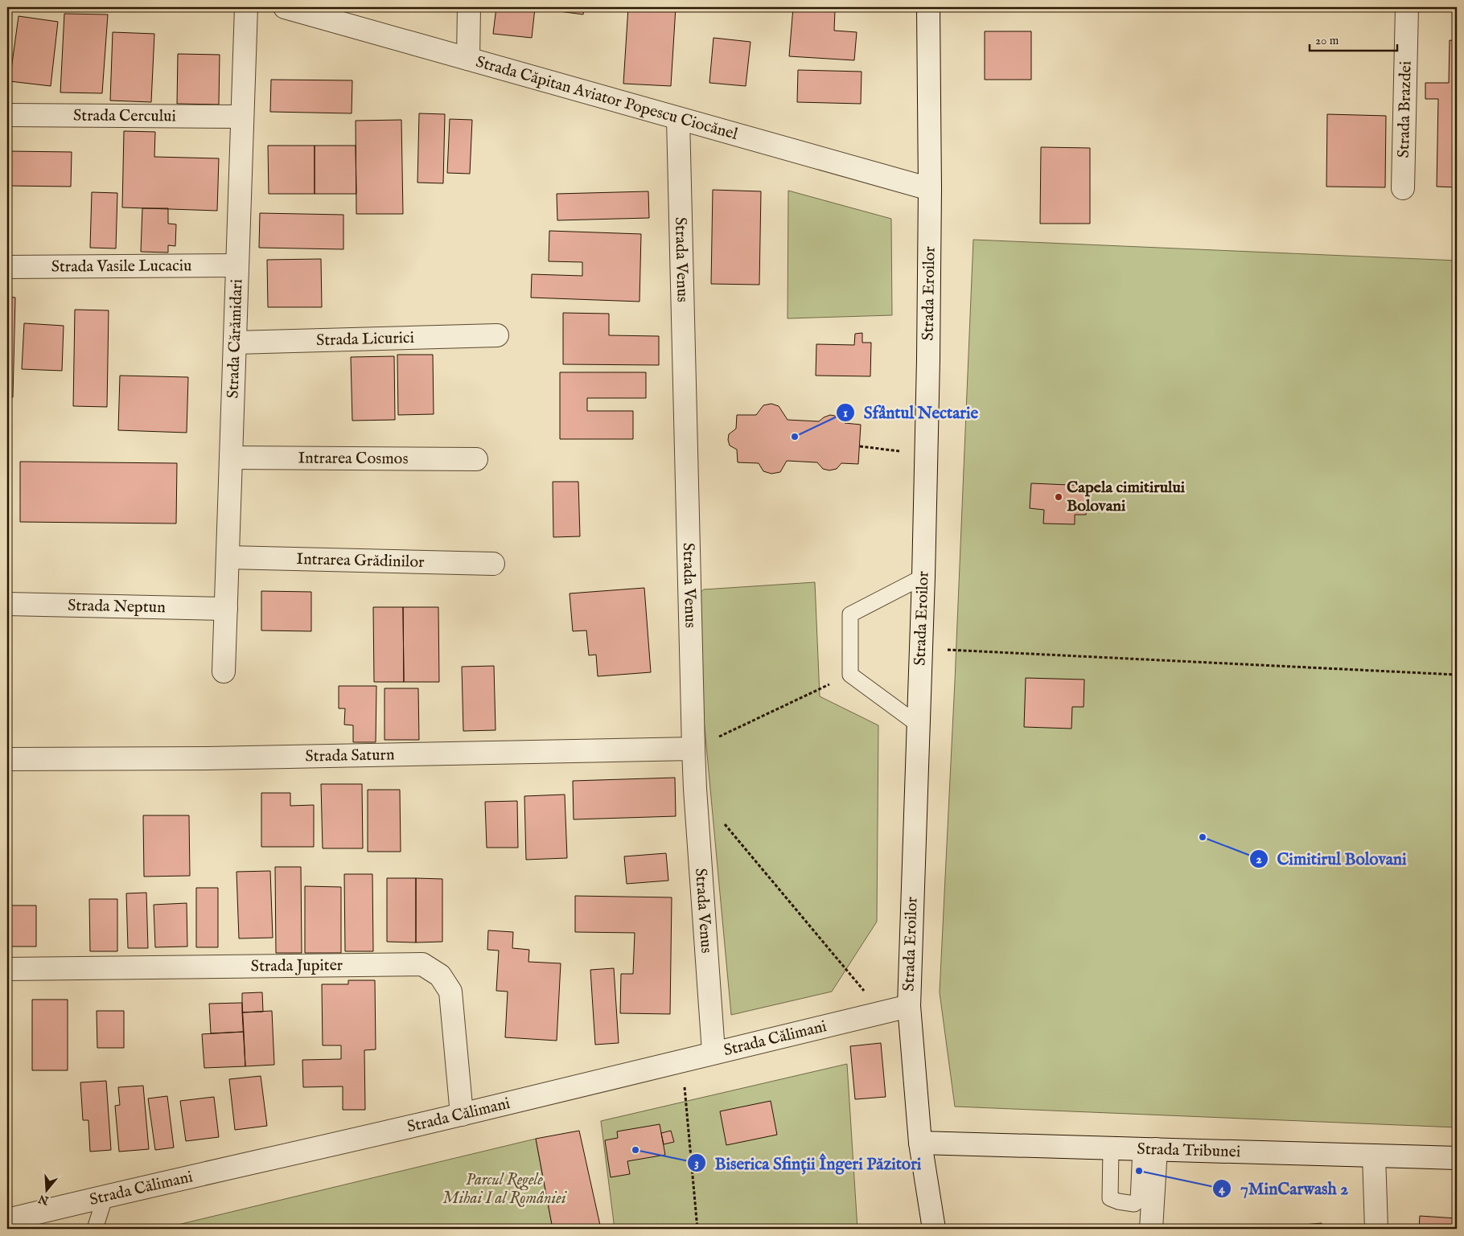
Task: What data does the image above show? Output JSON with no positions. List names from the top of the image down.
{
  "streets": {
    "street": [
      "Strada Căpitan Aviator Popescu Ciocănel",
      "Strada Brazdei",
      "Strada Cercului",
      "Strada Venus",
      "Strada Vasile Lucaciu",
      "Strada Eroilor",
      "Strada Licurici",
      "Strada Cărămidari",
      "Intrarea Cosmos",
      "Intrarea Grădinilor",
      "Strada Neptun",
      "Strada Saturn",
      "Strada Jupiter",
      "Strada Călimani",
      "Strada Tribunei"
    ]
  },
  "crossings": [
    ["Strada Căpitan Aviator Popescu Ciocănel", "Strada Venus"],
    ["Strada Căpitan Aviator Popescu Ciocănel", "Strada Eroilor"],
    ["Strada Cercului", "Strada Cărămidari"],
    ["Strada Venus", "Strada Saturn"],
    ["Strada Venus", "Strada Călimani"],
    ["Strada Vasile Lucaciu", "Strada Cărămidari"],
    ["Strada Eroilor", "Strada Călimani"],
    ["Strada Eroilor", "Strada Tribunei"],
    ["Strada Licurici", "Strada Cărămidari"],
    ["Strada Cărămidari", "Intrarea Cosmos"],
    ["Strada Cărămidari", "Intrarea Grădinilor"],
    ["Strada Cărămidari", "Strada Neptun"],
    ["Strada Jupiter", "Strada Călimani"]
  ],
  "parks": ["Parcul Regele Mihai I al României"],
  "places": [
    "Sfântul Nectarie",
    "Capela cimitirului Bolovani",
    "Cimitirul Bolovani",
    "Biserica Sfinții Îngeri Păzitori",
    "7MinCarwash 2"
  ],
  "scale_bar": "20 m",
  "north": "bottom"
}
